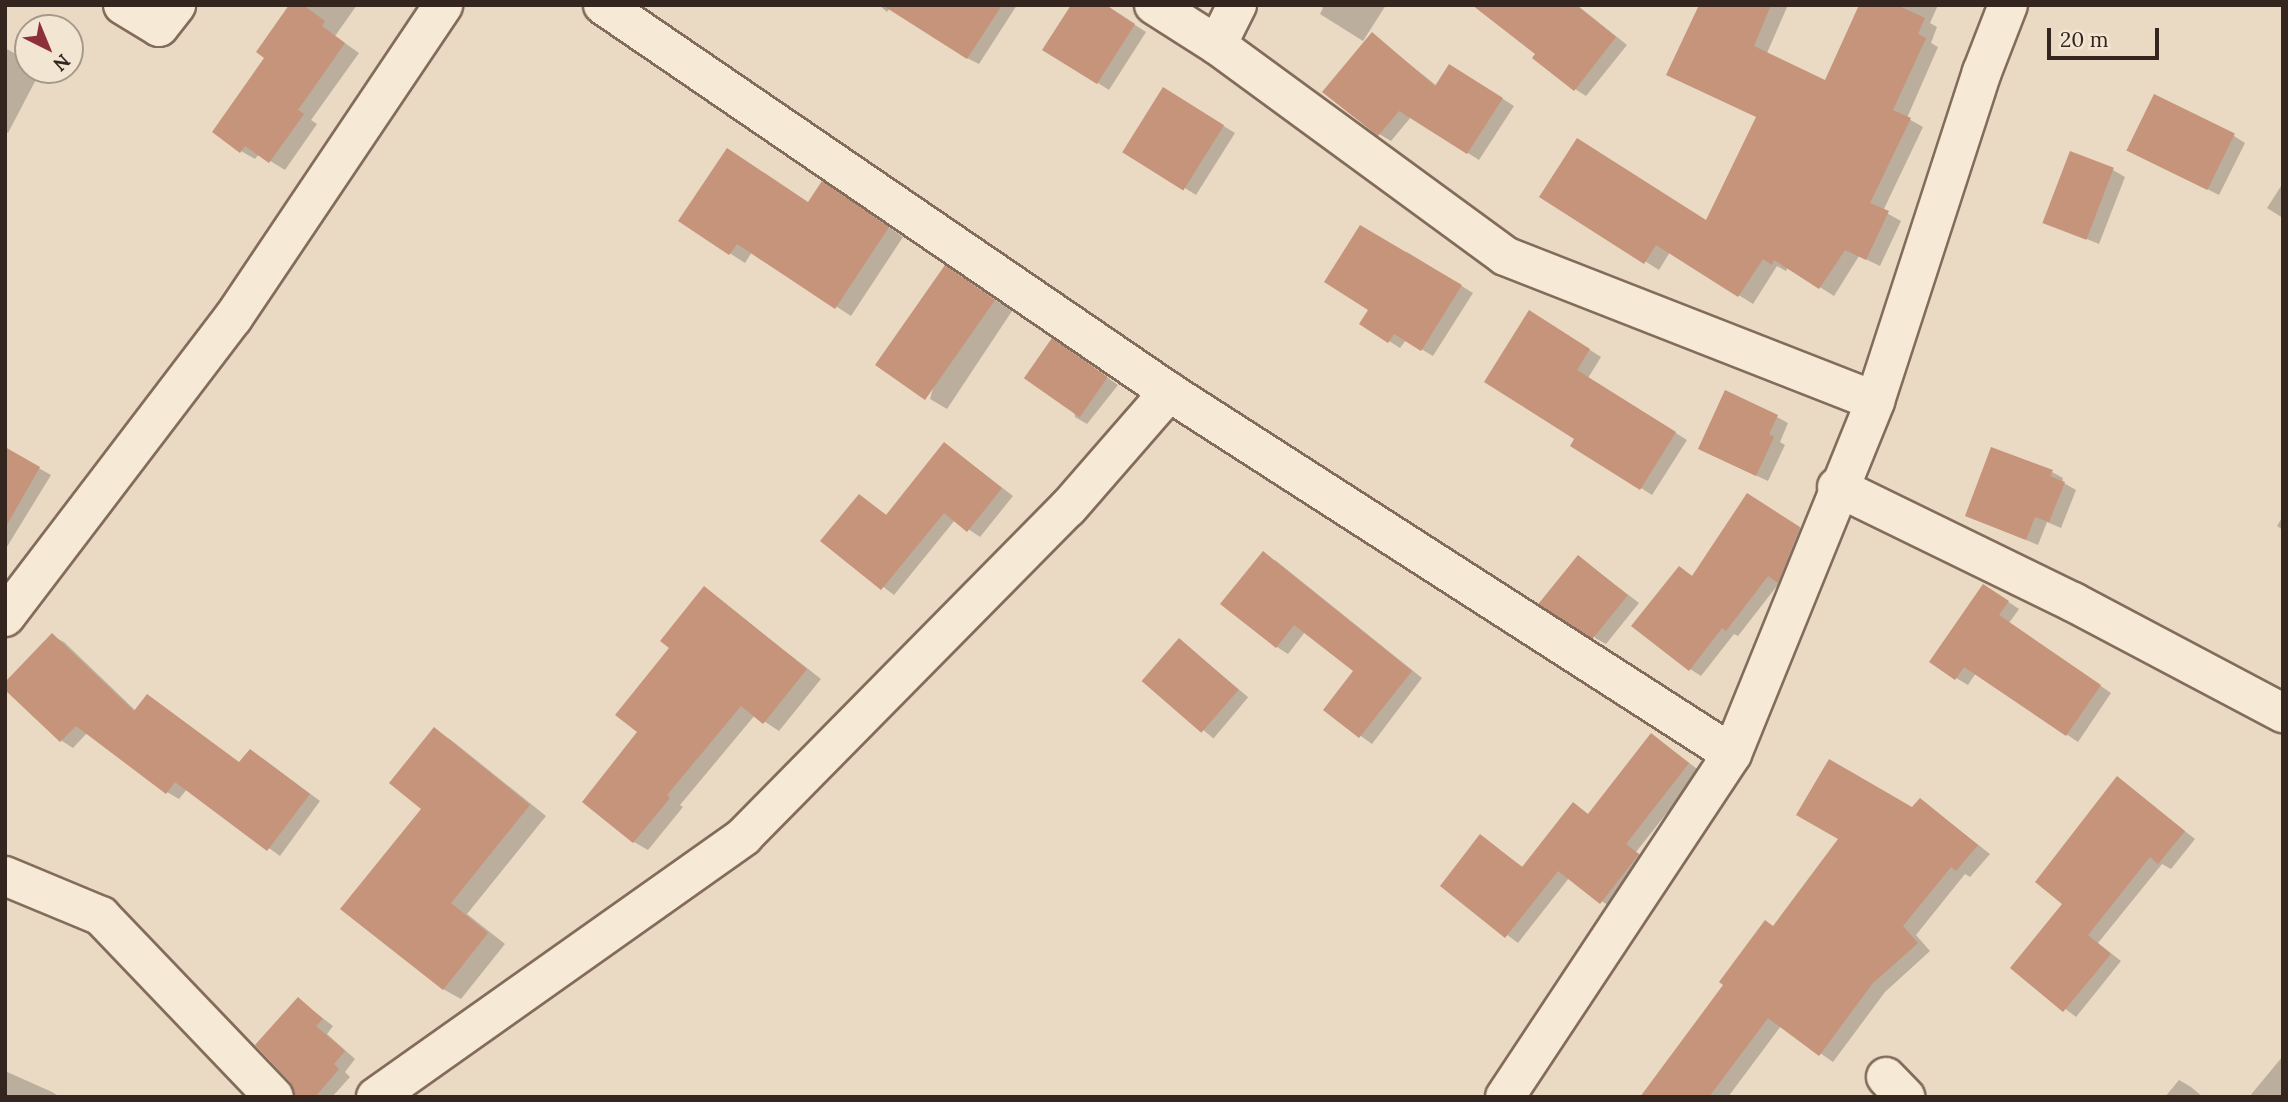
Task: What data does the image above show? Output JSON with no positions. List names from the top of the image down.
{
  "scale_bar": "20 m",
  "north": "bottom right"
}
